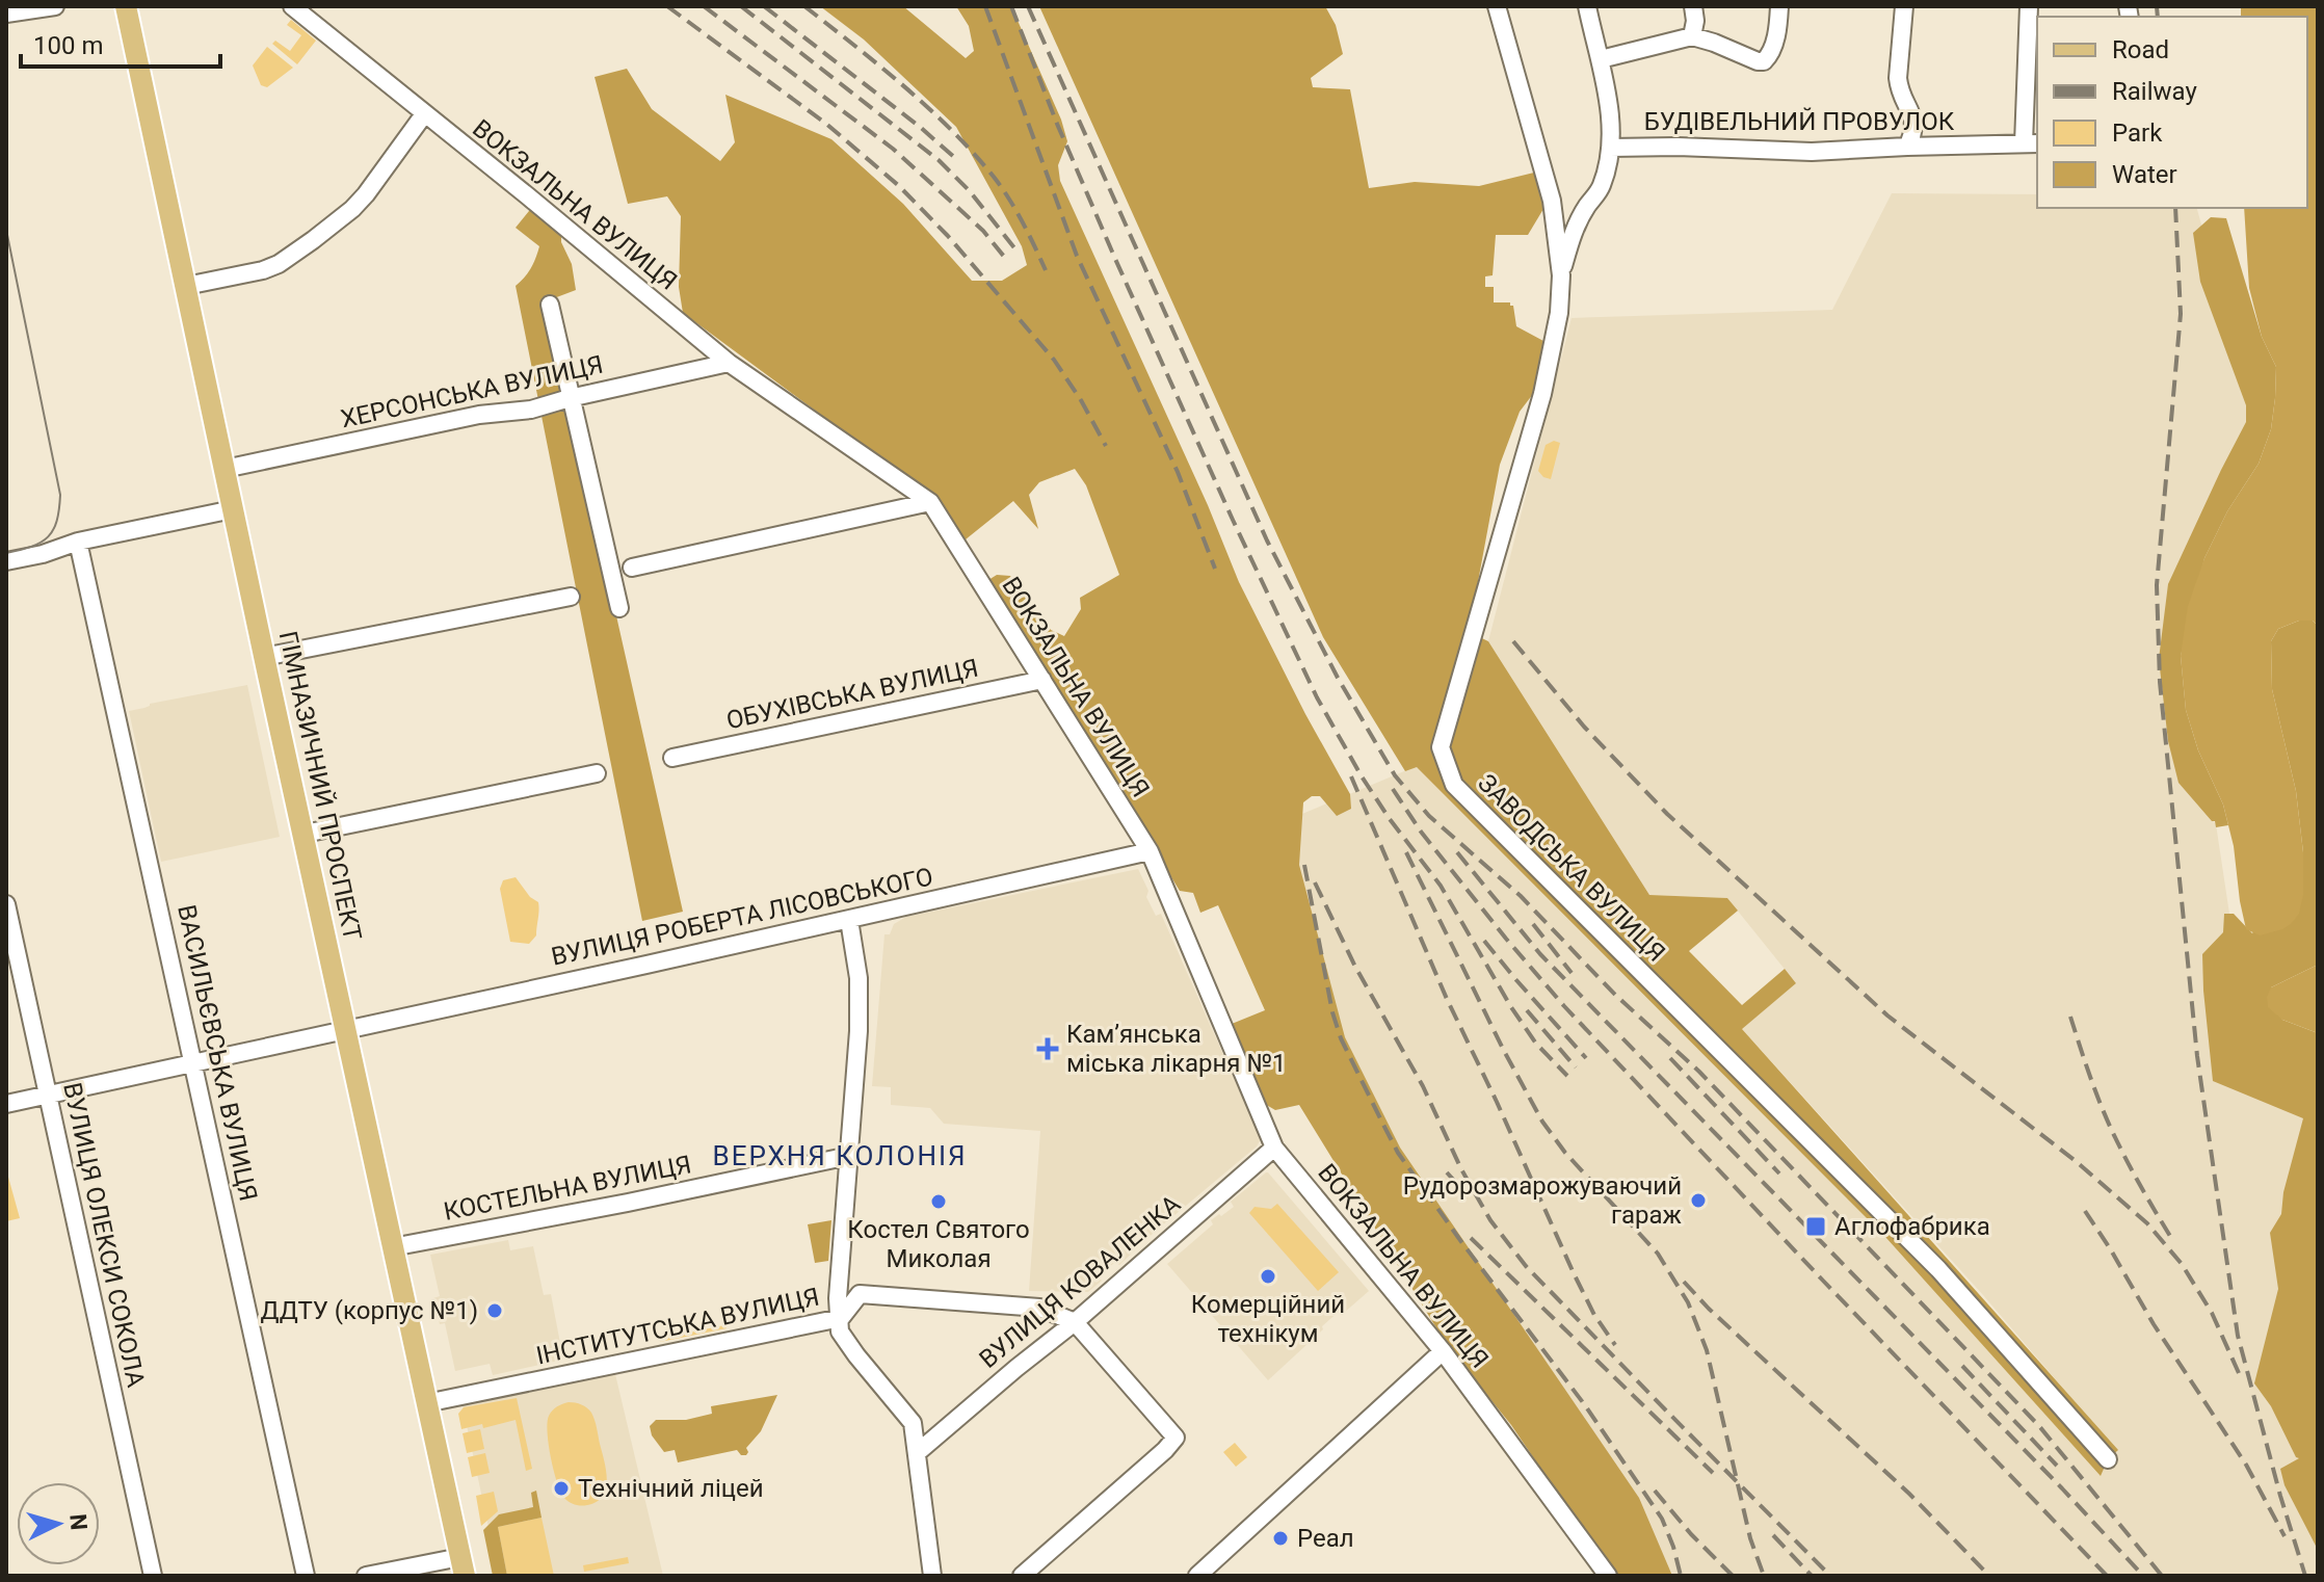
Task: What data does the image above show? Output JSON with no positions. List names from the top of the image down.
{
  "streets": {
    "main road": ["ГІМНАЗИЧНИЙ ПРОСПЕКТ"],
    "street": [
      "БУДІВЕЛЬНИЙ ПРОВУЛОК",
      "ВОКЗАЛЬНА ВУЛИЦЯ",
      "ХЕРСОНСЬКА ВУЛИЦЯ",
      "ОБУХІВСЬКА ВУЛИЦЯ",
      "ЗАВОДСЬКА ВУЛИЦЯ",
      "ВУЛИЦЯ РОБЕРТА ЛІСОВСЬКОГО",
      "ВАСИЛЬЄВСЬКА ВУЛИЦЯ",
      "КОСТЕЛЬНА ВУЛИЦЯ",
      "ВУЛИЦЯ ОЛЕКСИ СОКОЛА",
      "ВУЛИЦЯ КОВАЛЕНКА",
      "ІНСТИТУТСЬКА ВУЛИЦЯ"
    ]
  },
  "crossings": [
    ["ВОКЗАЛЬНА ВУЛИЦЯ", "ХЕРСОНСЬКА ВУЛИЦЯ"],
    ["ВОКЗАЛЬНА ВУЛИЦЯ", "ОБУХІВСЬКА ВУЛИЦЯ"],
    ["ВОКЗАЛЬНА ВУЛИЦЯ", "ВУЛИЦЯ РОБЕРТА ЛІСОВСЬКОГО"],
    ["ВОКЗАЛЬНА ВУЛИЦЯ", "ВУЛИЦЯ КОВАЛЕНКА"],
    ["ХЕРСОНСЬКА ВУЛИЦЯ", "ГІМНАЗИЧНИЙ ПРОСПЕКТ"],
    ["ГІМНАЗИЧНИЙ ПРОСПЕКТ", "ВУЛИЦЯ РОБЕРТА ЛІСОВСЬКОГО"],
    ["ГІМНАЗИЧНИЙ ПРОСПЕКТ", "КОСТЕЛЬНА ВУЛИЦЯ"],
    ["ГІМНАЗИЧНИЙ ПРОСПЕКТ", "ІНСТИТУТСЬКА ВУЛИЦЯ"],
    ["ВУЛИЦЯ РОБЕРТА ЛІСОВСЬКОГО", "ВАСИЛЬЄВСЬКА ВУЛИЦЯ"],
    ["ВУЛИЦЯ РОБЕРТА ЛІСОВСЬКОГО", "ВУЛИЦЯ ОЛЕКСИ СОКОЛА"],
    ["ВУЛИЦЯ КОВАЛЕНКА", "ІНСТИТУТСЬКА ВУЛИЦЯ"]
  ],
  "districts": ["ВЕРХНЯ КОЛОНІЯ"],
  "places": {
    "health": ["Кам’янська міська лікарня №1"],
    "other": [
      "Рудорозмарожуваючий гараж",
      "Костел Святого Миколая",
      "Комерційний технікум",
      "ДДТУ (корпус №1)",
      "Технічний ліцей",
      "Реал"
    ],
    "transit": ["Аглофабрика"]
  },
  "legend": [
    "Road",
    "Railway",
    "Park",
    "Water"
  ],
  "scale_bar": "100 m",
  "north": "right"
}
